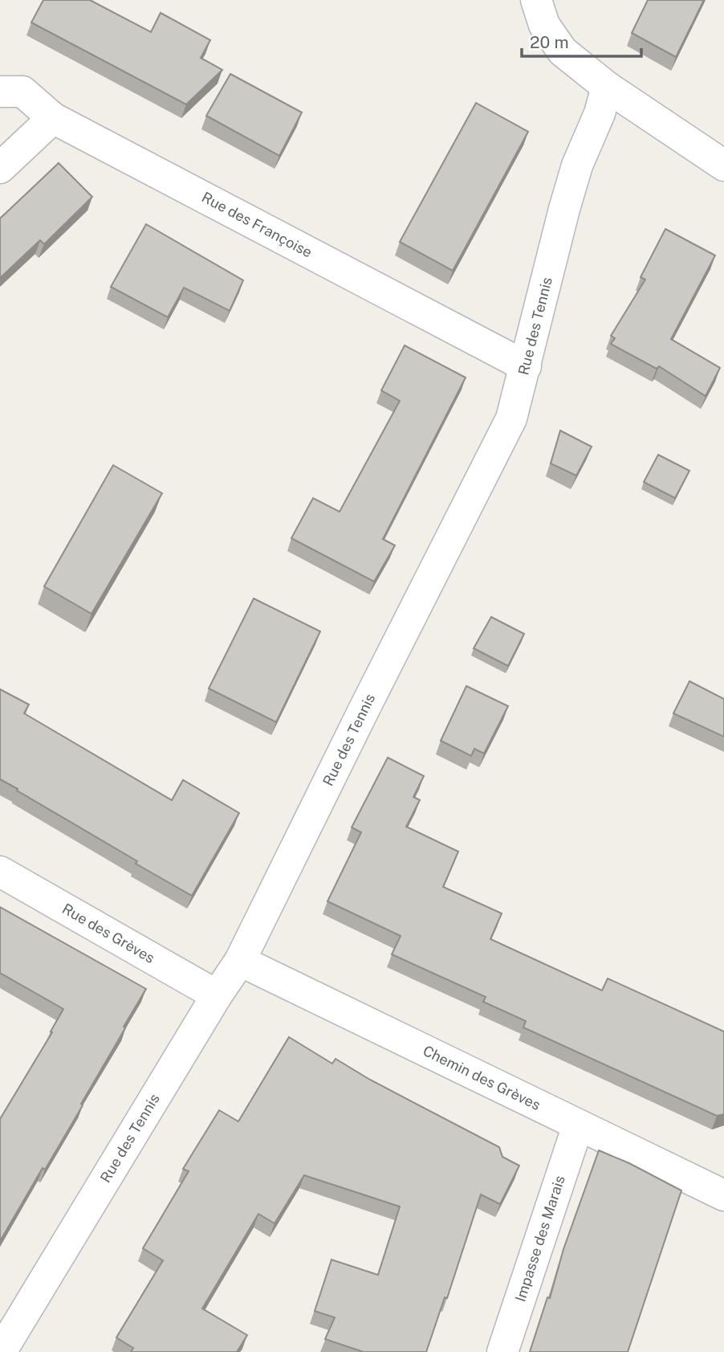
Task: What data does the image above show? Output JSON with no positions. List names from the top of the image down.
{
  "streets": {
    "street": [
      "Rue des Françoise",
      "Rue des Tennis",
      "Rue des Grèves",
      "Chemin des Grèves",
      "Impasse des Marais"
    ]
  },
  "crossings": [
    ["Rue des Françoise", "Rue des Tennis"],
    ["Rue des Tennis", "Rue des Grèves"],
    ["Rue des Tennis", "Chemin des Grèves"],
    ["Chemin des Grèves", "Impasse des Marais"]
  ],
  "scale_bar": "20 m"
}
